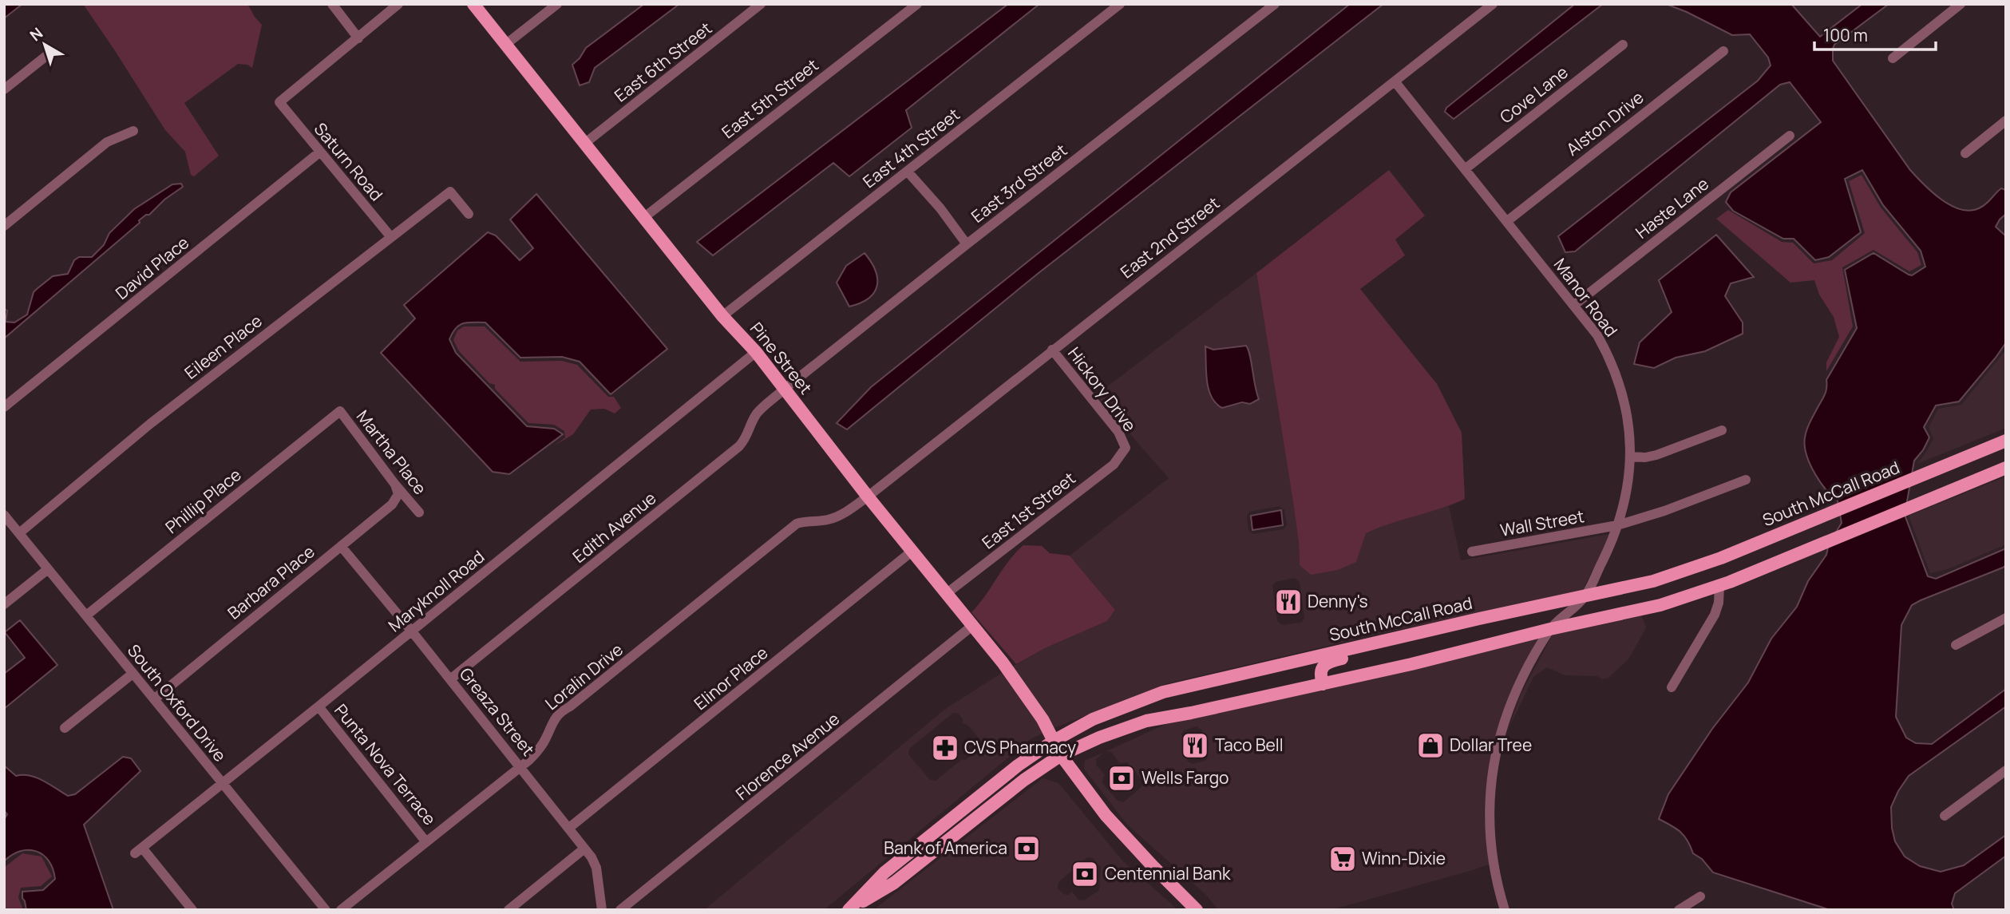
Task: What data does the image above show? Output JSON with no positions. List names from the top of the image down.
{
  "streets": {
    "main road": ["Pine Street", "South McCall Road"],
    "street": [
      "East 6th Street",
      "Cove Lane",
      "East 5th Street",
      "Alston Drive",
      "East 4th Street",
      "Saturn Road",
      "East 3rd Street",
      "Haste Lane",
      "East 2nd Street",
      "David Place",
      "Manor Road",
      "Eileen Place",
      "Hickory Drive",
      "Martha Place",
      "Phillip Place",
      "East 1st Street",
      "Wall Street",
      "Edith Avenue",
      "Barbara Place",
      "Maryknoll Road",
      "Loralin Drive",
      "Elinor Place",
      "South Oxford Drive",
      "Greaza Street",
      "Florence Avenue",
      "Punta Nova Terrace"
    ]
  },
  "crossings": [
    ["East 6th Street", "Pine Street"],
    ["Cove Lane", "Manor Road"],
    ["East 5th Street", "Pine Street"],
    ["Alston Drive", "Manor Road"],
    ["East 4th Street", "Pine Street"],
    ["Saturn Road", "David Place"],
    ["Saturn Road", "Eileen Place"],
    ["East 3rd Street", "Pine Street"],
    ["East 3rd Street", "Edith Avenue"],
    ["Haste Lane", "Manor Road"],
    ["East 2nd Street", "Manor Road"],
    ["East 2nd Street", "Pine Street"],
    ["East 2nd Street", "Hickory Drive"],
    ["East 2nd Street", "Loralin Drive"],
    ["Manor Road", "South McCall Road"],
    ["Manor Road", "Wall Street"],
    ["Eileen Place", "South Oxford Drive"],
    ["Pine Street", "South McCall Road"],
    ["Pine Street", "East 1st Street"],
    ["Pine Street", "Edith Avenue"],
    ["Pine Street", "Maryknoll Road"],
    ["Pine Street", "Loralin Drive"],
    ["Pine Street", "Elinor Place"],
    ["Pine Street", "Florence Avenue"],
    ["Hickory Drive", "East 1st Street"],
    ["Martha Place", "Phillip Place"],
    ["Martha Place", "Barbara Place"],
    ["Phillip Place", "South Oxford Drive"],
    ["Edith Avenue", "Greaza Street"],
    ["Barbara Place", "South Oxford Drive"],
    ["Barbara Place", "Greaza Street"],
    ["Maryknoll Road", "South Oxford Drive"],
    ["Maryknoll Road", "Greaza Street"],
    ["Maryknoll Road", "Punta Nova Terrace"],
    ["Loralin Drive", "Greaza Street"],
    ["Loralin Drive", "Punta Nova Terrace"],
    ["Elinor Place", "Greaza Street"]
  ],
  "places": {
    "restaurant": ["Denny's", "Taco Bell"],
    "shop": ["Dollar Tree"],
    "pharmacy": ["CVS Pharmacy"],
    "bank": ["Wells Fargo", "Bank of America", "Centennial Bank"],
    "supermarket": ["Winn-Dixie"]
  },
  "scale_bar": "100 m",
  "north": "top left"
}
